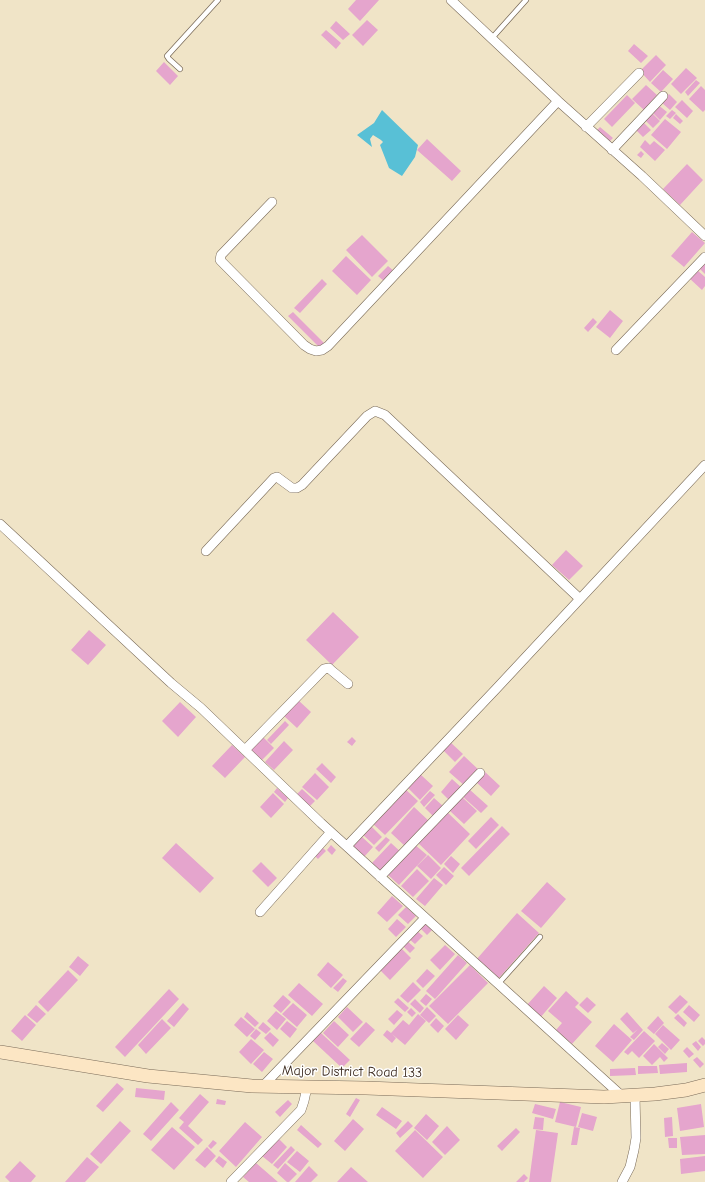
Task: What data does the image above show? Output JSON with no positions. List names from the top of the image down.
{
  "streets": {
    "main road": ["Major District Road 133"]
  }
}
